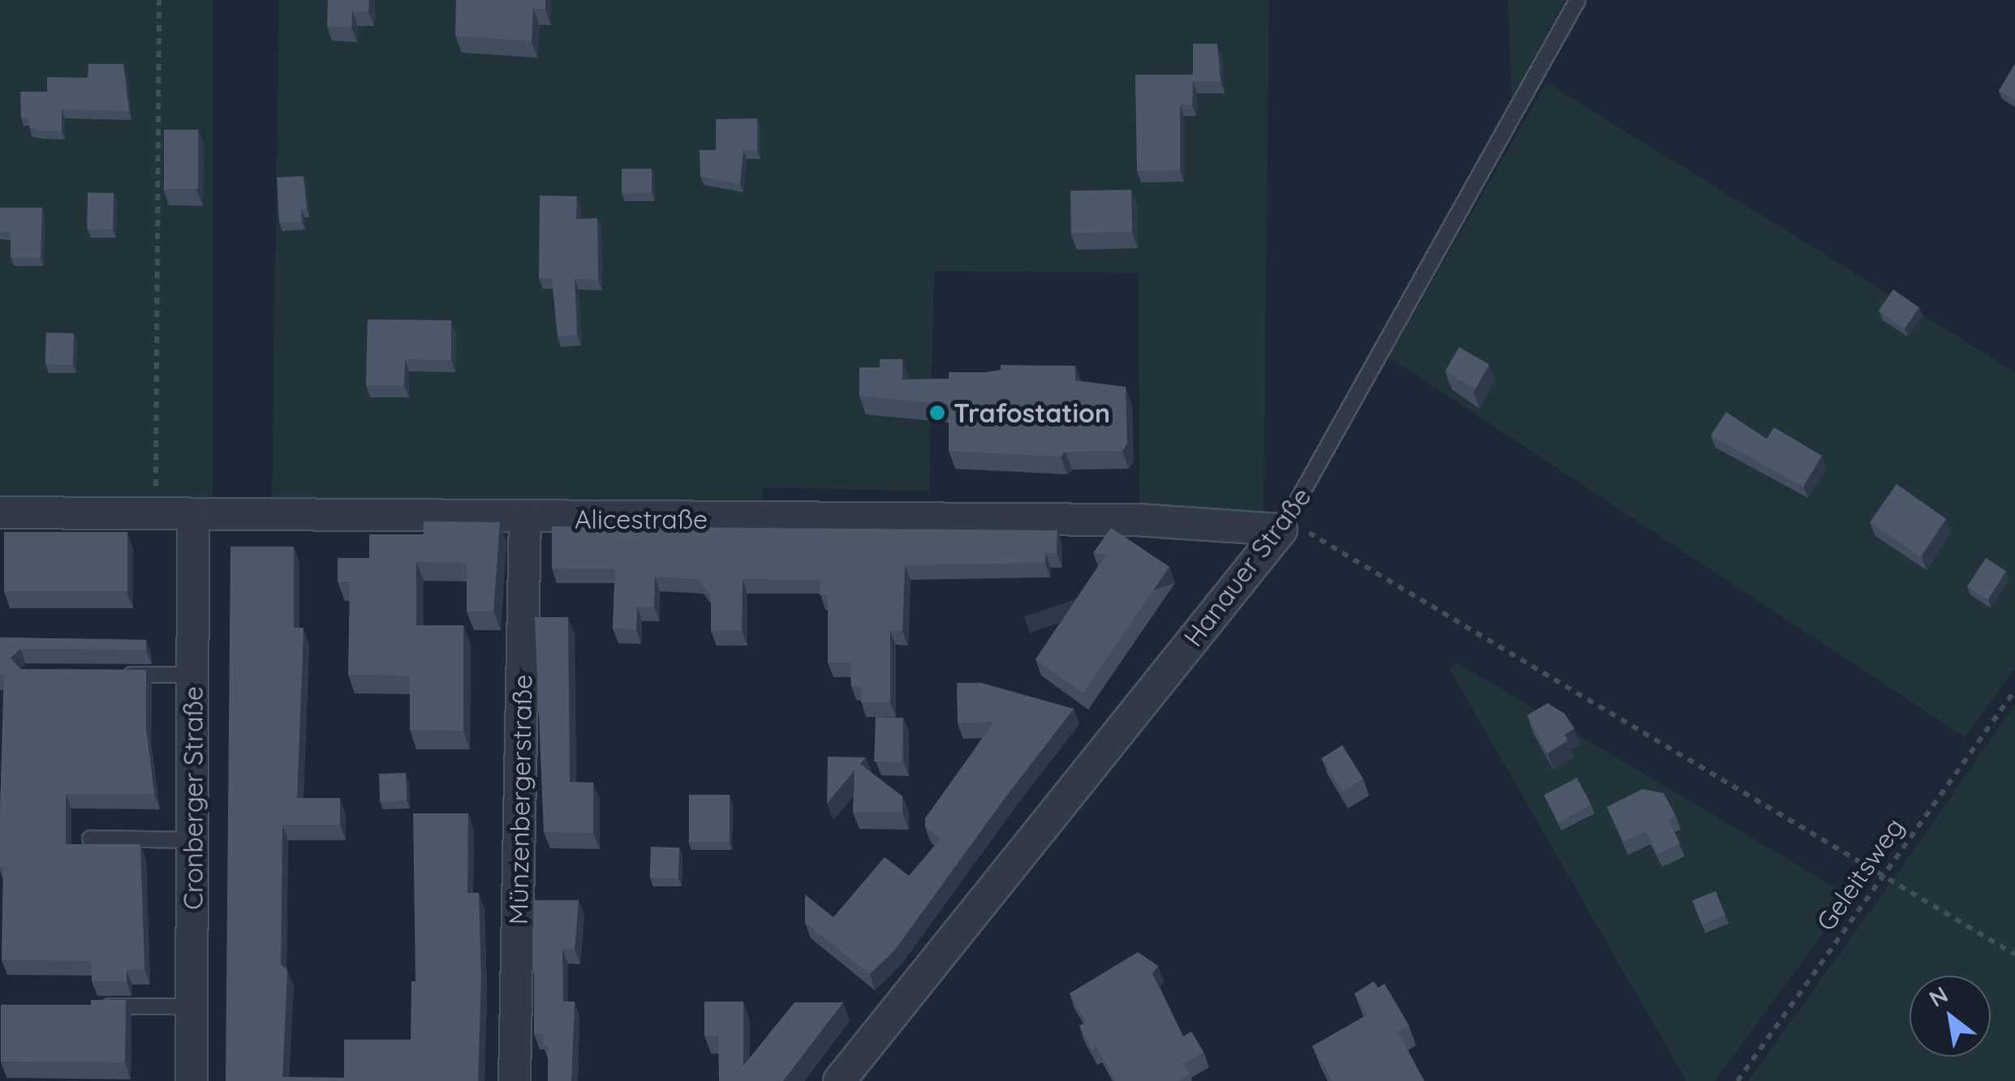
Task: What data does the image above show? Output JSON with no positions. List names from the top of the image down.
{
  "streets": {
    "street": [
      "Alicestraße",
      "Hanauer Straße",
      "Cronberger Straße",
      "Münzenbergerstraße"
    ],
    "path": ["Geleitsweg"]
  },
  "crossings": [
    ["Alicestraße", "Hanauer Straße"],
    ["Alicestraße", "Cronberger Straße"],
    ["Alicestraße", "Münzenbergerstraße"]
  ],
  "places": ["Trafostation"],
  "north": "top left"
}
